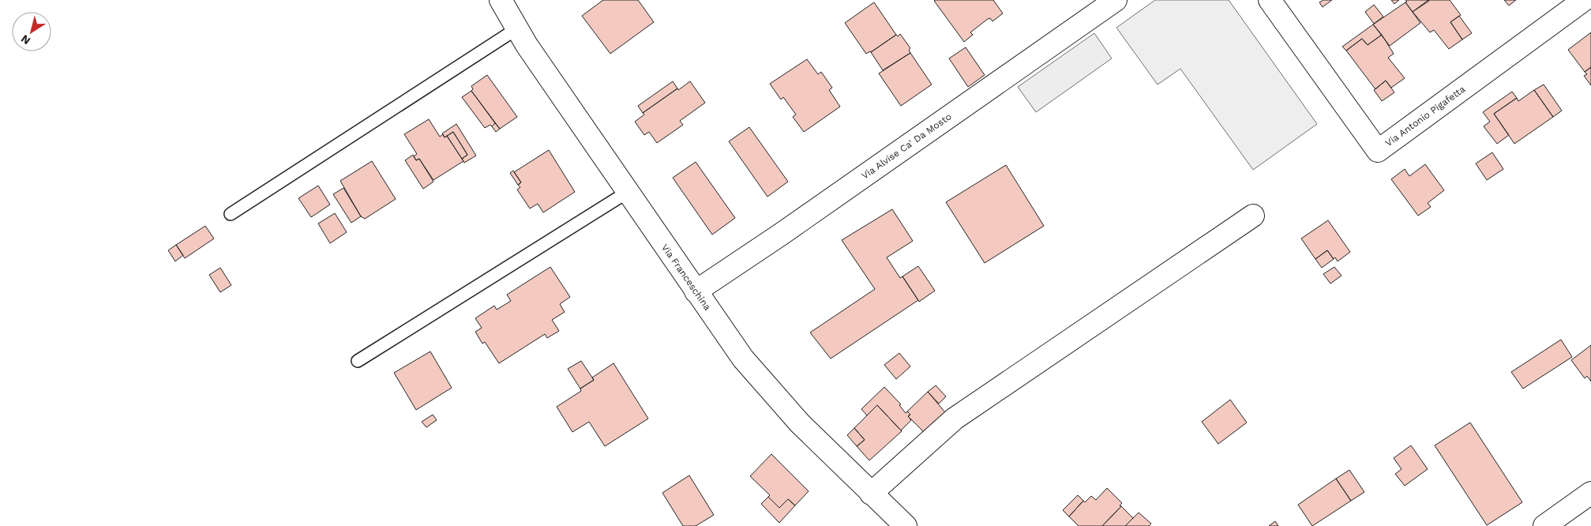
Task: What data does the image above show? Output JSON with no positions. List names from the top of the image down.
{
  "streets": {
    "street": ["Via Antonio Pigafetta", "Via Alvise Ca' Da Mosto", "Via Franceschina"]
  },
  "crossings": [
    ["Via Alvise Ca' Da Mosto", "Via Franceschina"]
  ],
  "north": "bottom left"
}
